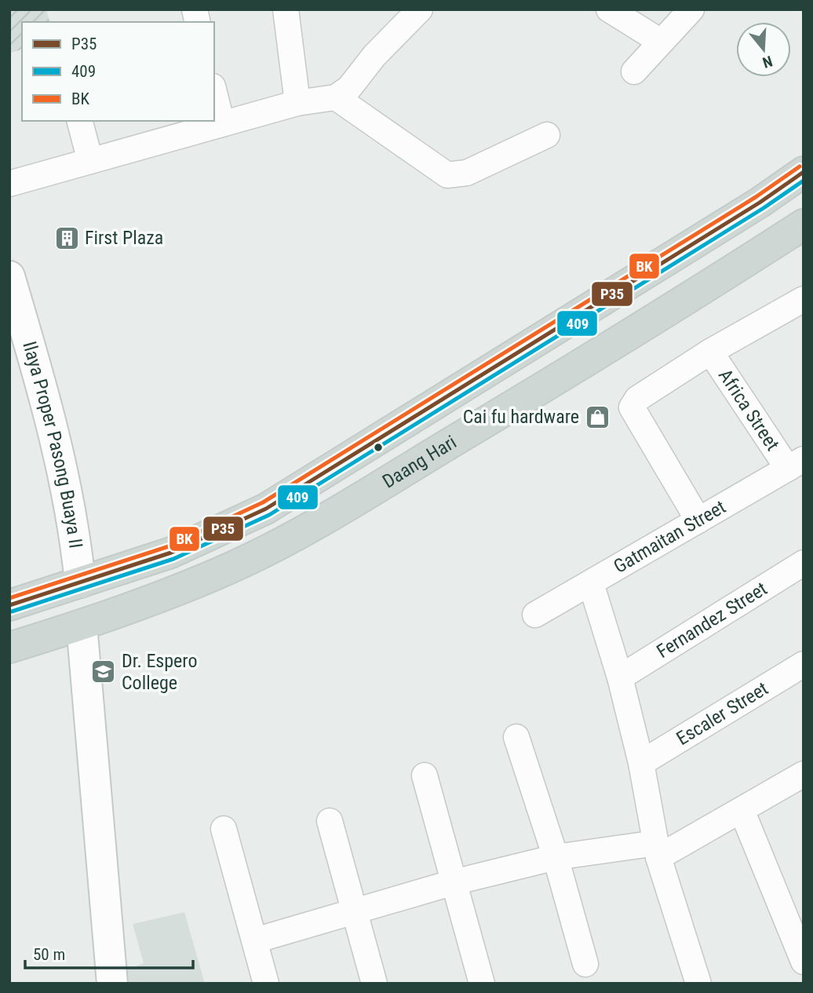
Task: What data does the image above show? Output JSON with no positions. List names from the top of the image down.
{
  "streets": {
    "main road": ["Ilaya Proper Pasong Buaya II", "Daang Hari"],
    "street": [
      "Africa Street",
      "Gatmaitan Street",
      "Fernandez Street",
      "Escaler Street"
    ]
  },
  "crossings": [
    ["Africa Street", "Gatmaitan Street"]
  ],
  "places": {
    "building": ["First Plaza"],
    "shop": ["Cai fu hardware"],
    "school or university": ["Dr. Espero College"]
  },
  "lines": ["transit line BK", "transit line P35", "transit line 409"],
  "legend": ["P35", "409", "BK"],
  "scale_bar": "50 m",
  "north": "bottom"
}
